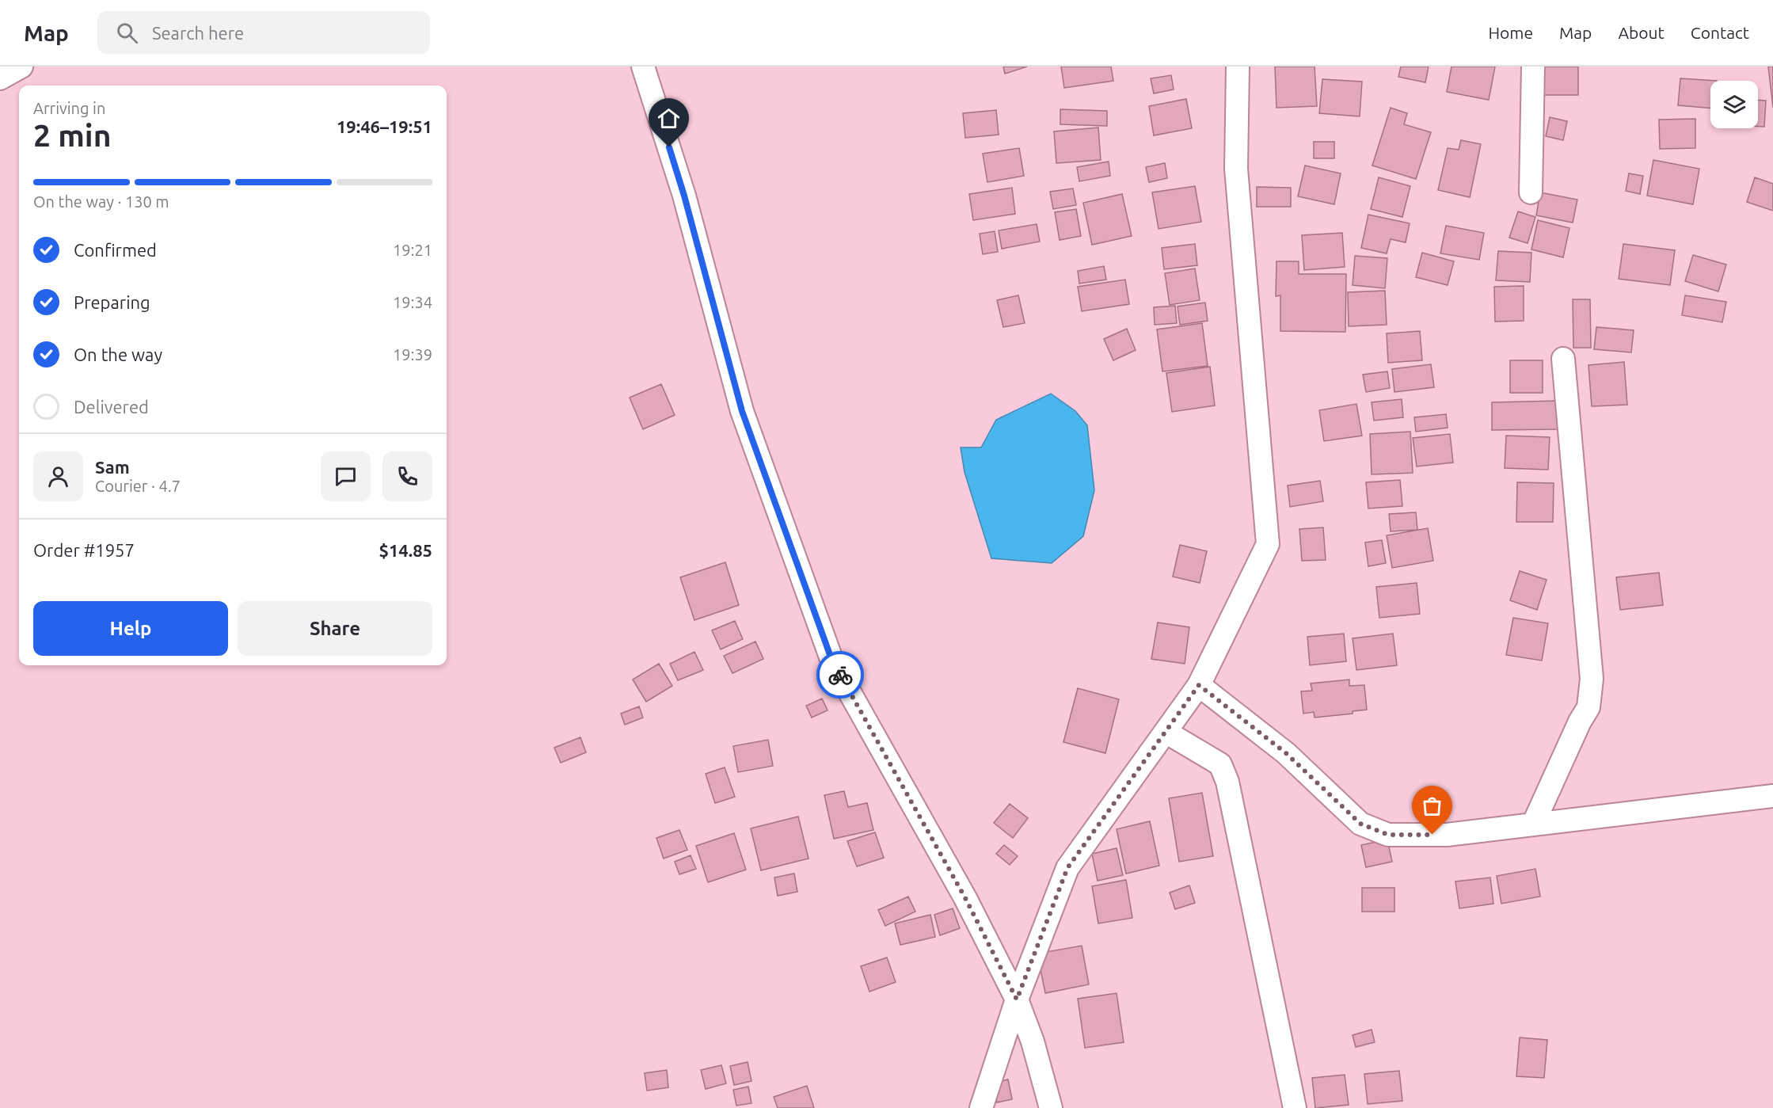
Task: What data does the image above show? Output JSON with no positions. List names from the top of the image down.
{
  "page": {
    "header": "Map",
    "search": "Search here",
    "nav": [
      "Home",
      "Map",
      "About",
      "Contact"
    ],
    "heading": ["2 min", "Arriving in", "19:46–19:51"],
    "panel": [
      "Sam",
      "Courier · 4.7",
      "Order #1957",
      "$14.85"
    ],
    "bar": "On the way · 130 m",
    "list": [
      ["Confirmed", "19:21"],
      ["Preparing", "19:34"],
      ["On the way", "19:39"],
      "Delivered"
    ],
    "buttons": ["Help", "Share"]
  }
}
